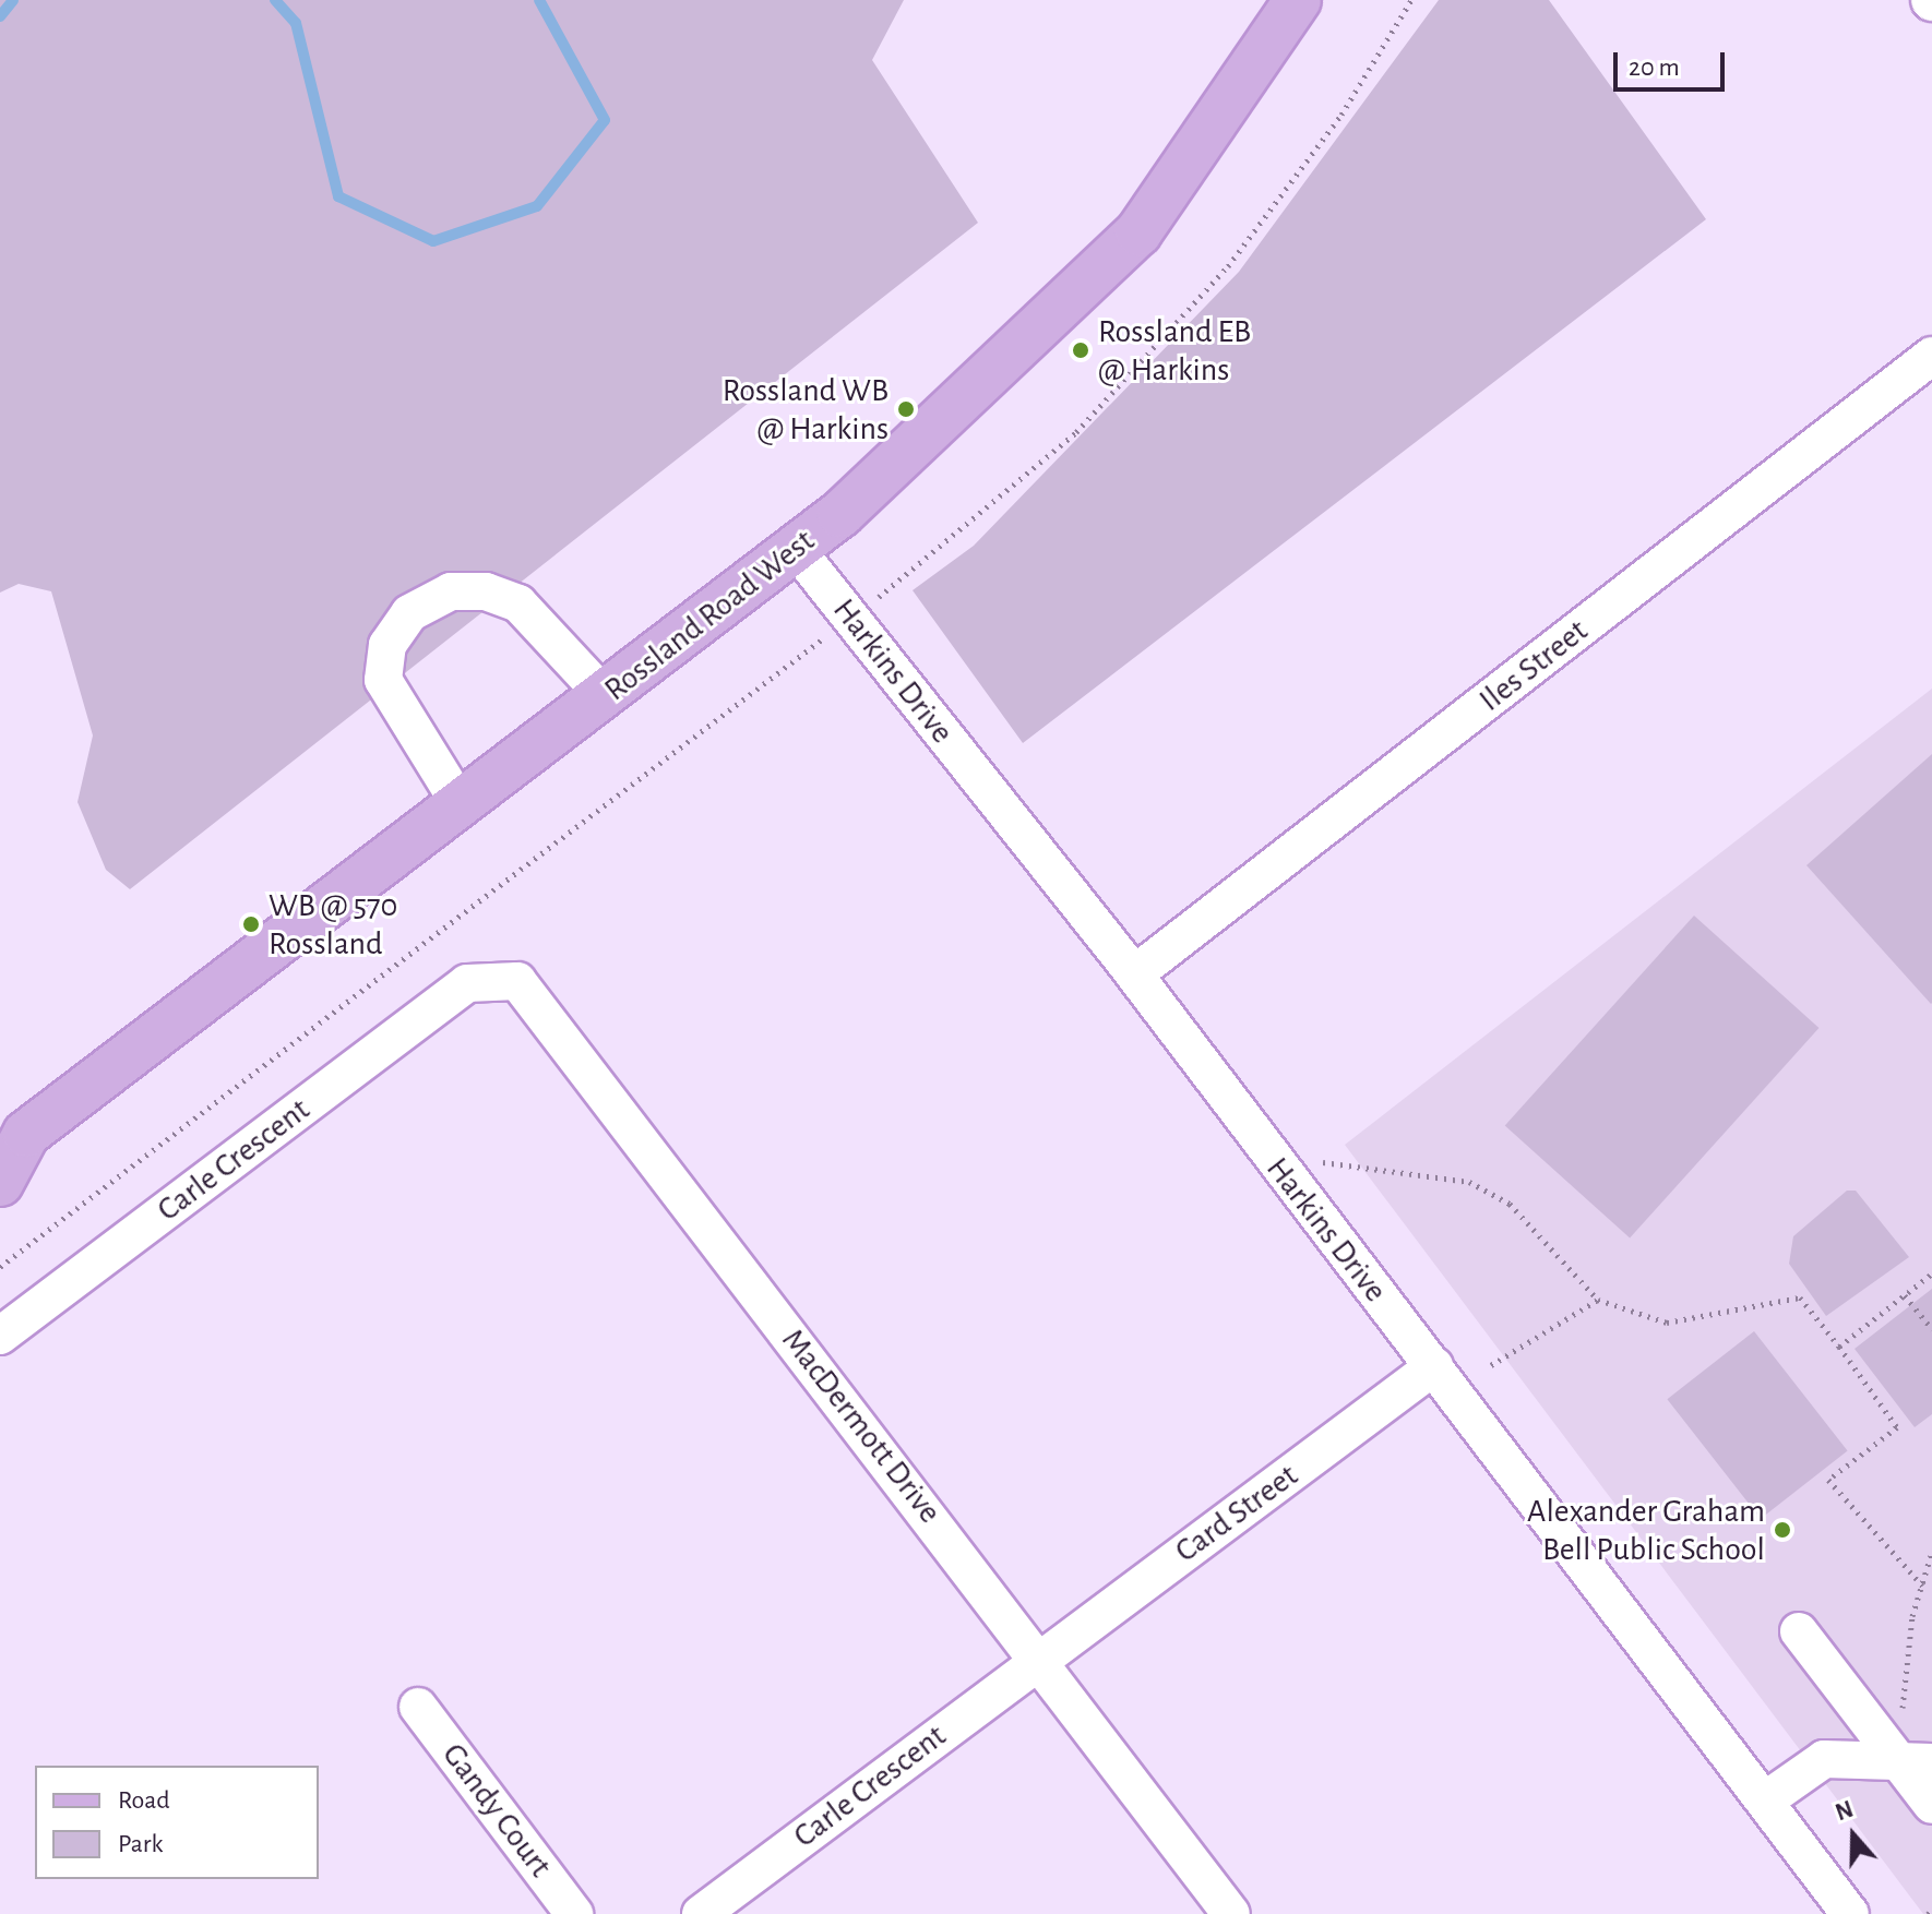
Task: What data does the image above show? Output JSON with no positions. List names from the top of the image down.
{
  "streets": {
    "main road": ["Rossland Road West"],
    "street": [
      "Iles Street",
      "Harkins Drive",
      "Carle Crescent",
      "MacDermott Drive",
      "Card Street",
      "Gandy Court"
    ]
  },
  "crossings": [
    ["Rossland Road West", "Harkins Drive"],
    ["Iles Street", "Harkins Drive"],
    ["Harkins Drive", "Card Street"],
    ["Carle Crescent", "MacDermott Drive"],
    ["Carle Crescent", "Card Street"],
    ["MacDermott Drive", "Card Street"]
  ],
  "places": [
    "Rossland EB @ Harkins",
    "Rossland WB @ Harkins",
    "WB @ 570 Rossland",
    "Alexander Graham Bell Public School"
  ],
  "legend": ["Road", "Park"],
  "scale_bar": "20 m",
  "north": "top"
}
